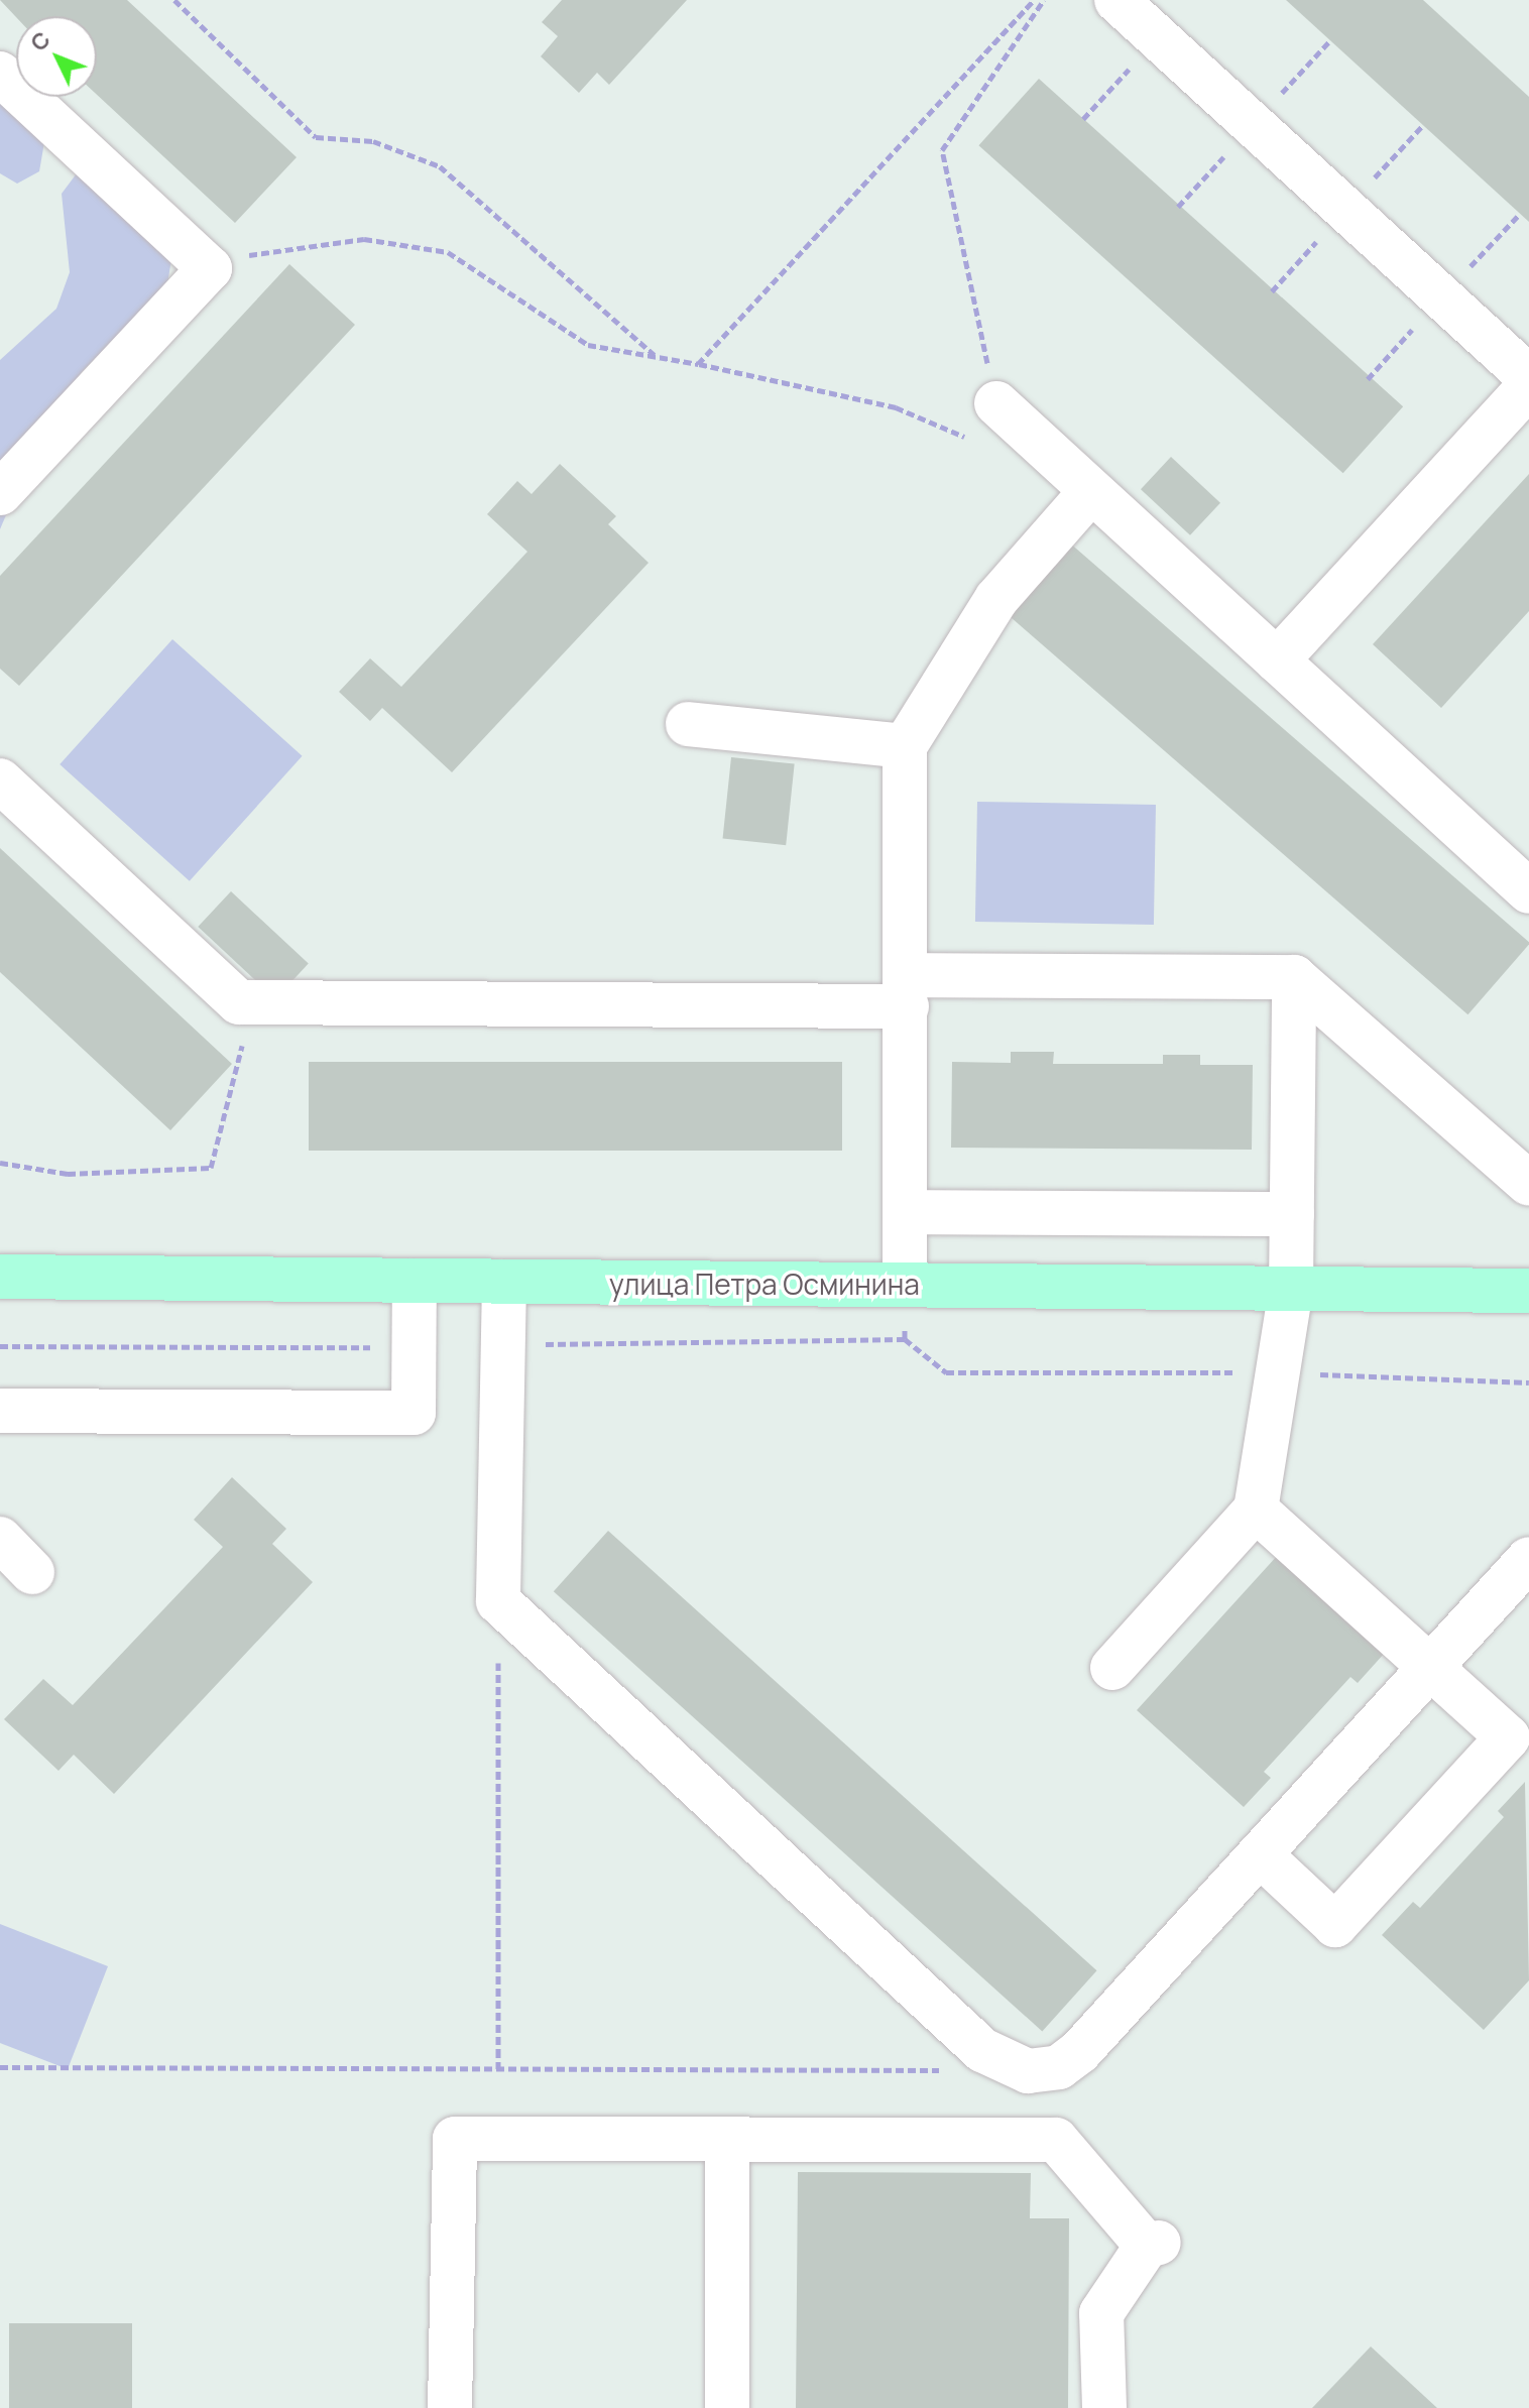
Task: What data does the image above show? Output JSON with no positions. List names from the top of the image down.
{
  "streets": {
    "main road": ["улица Петра Осминина"]
  },
  "north": "top left"
}
